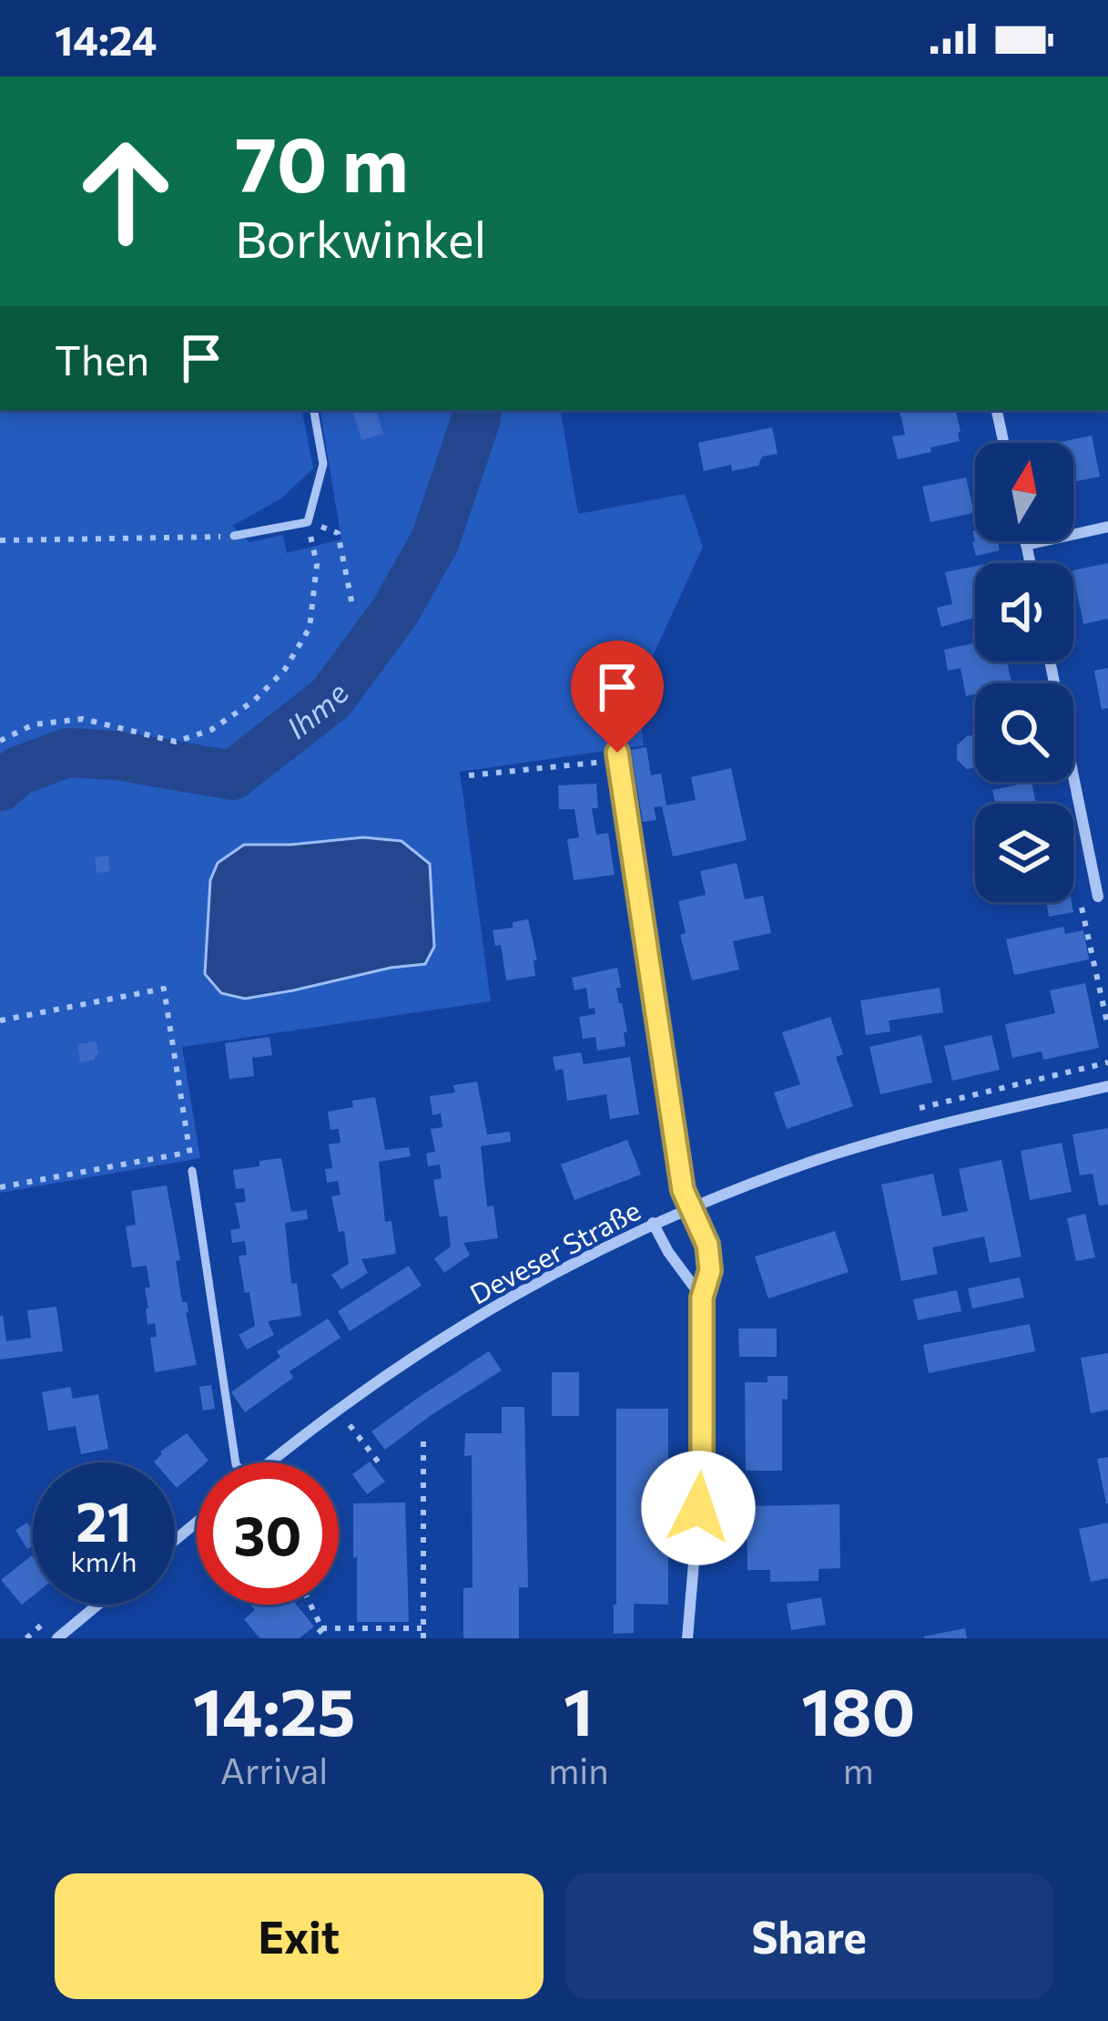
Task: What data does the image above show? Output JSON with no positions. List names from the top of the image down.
{
  "streets": {
    "street": ["Deveser Straße"]
  },
  "water": ["Ihme"],
  "north": "top",
  "page": {
    "status": "14:24",
    "turn": ["70 m", "Borkwinkel"],
    "then": "Then",
    "speed": "21 km/h",
    "limit": "30",
    "eta": [
      "14:25",
      "Arrival",
      "1",
      "min",
      "180",
      "m"
    ],
    "buttons": ["Exit", "Share"]
  }
}
